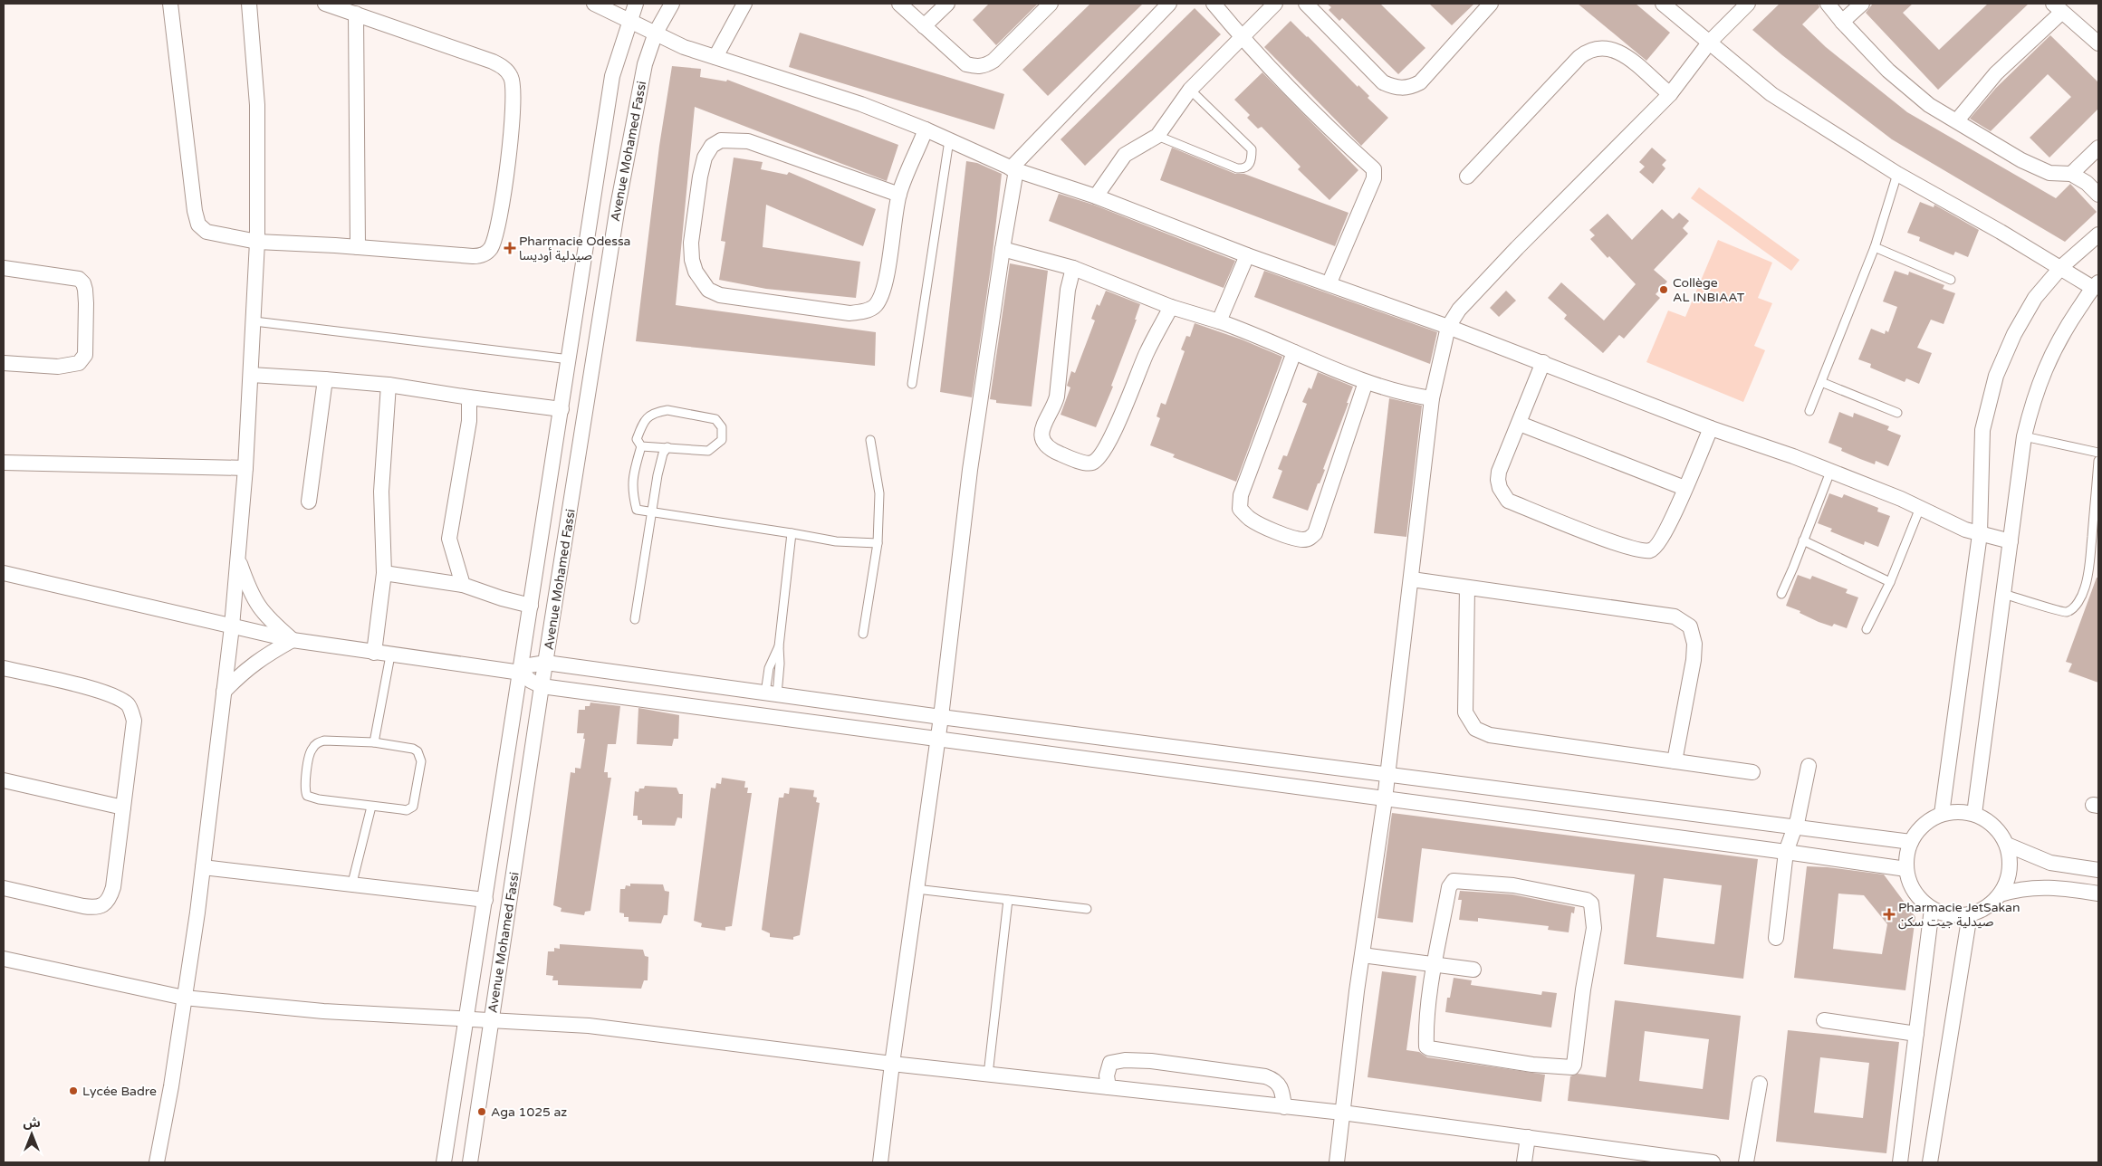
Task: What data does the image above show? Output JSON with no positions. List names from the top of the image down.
{
  "streets": {
    "street": ["Avenue Mohamed Fassi"]
  },
  "places": {
    "health": ["Pharmacie Odessa صيدلية أوديسا", "Pharmacie JetSakan صيدلية جيت سكن"],
    "other": ["Collège AL INBIAAT", "Lycée Badre", "Aga 1025 az"]
  },
  "north": "top"
}
